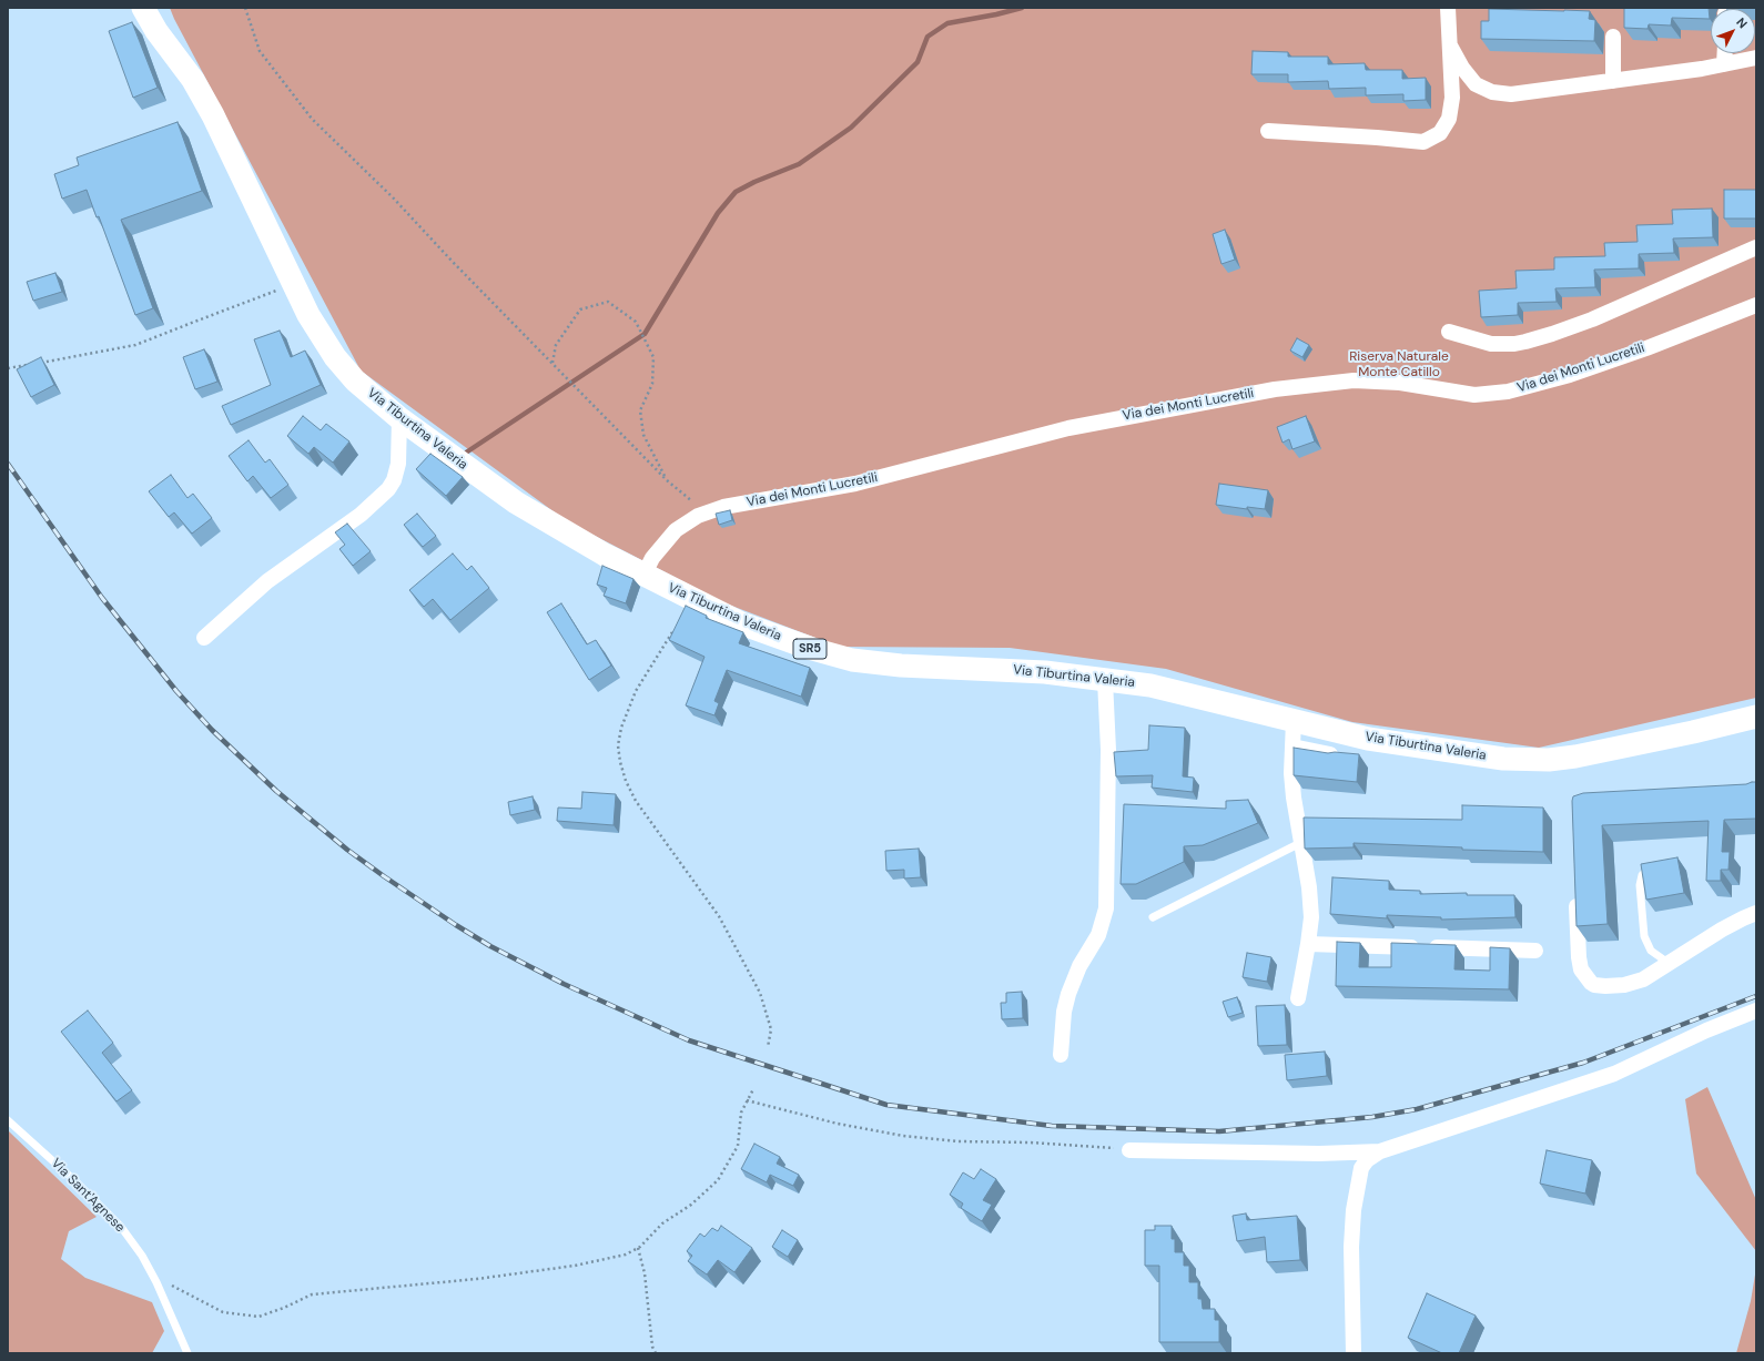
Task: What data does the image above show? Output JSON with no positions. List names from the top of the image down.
{
  "streets": {
    "main road": ["Via Tiburtina Valeria", "SR5"],
    "street": ["Via dei Monti Lucretili"],
    "lane": ["Via Sant'Agnese"]
  },
  "crossings": [
    ["Via dei Monti Lucretili", "Via Tiburtina Valeria"]
  ],
  "parks": ["Riserva Naturale Monte Catillo"],
  "north": "top right"
}
